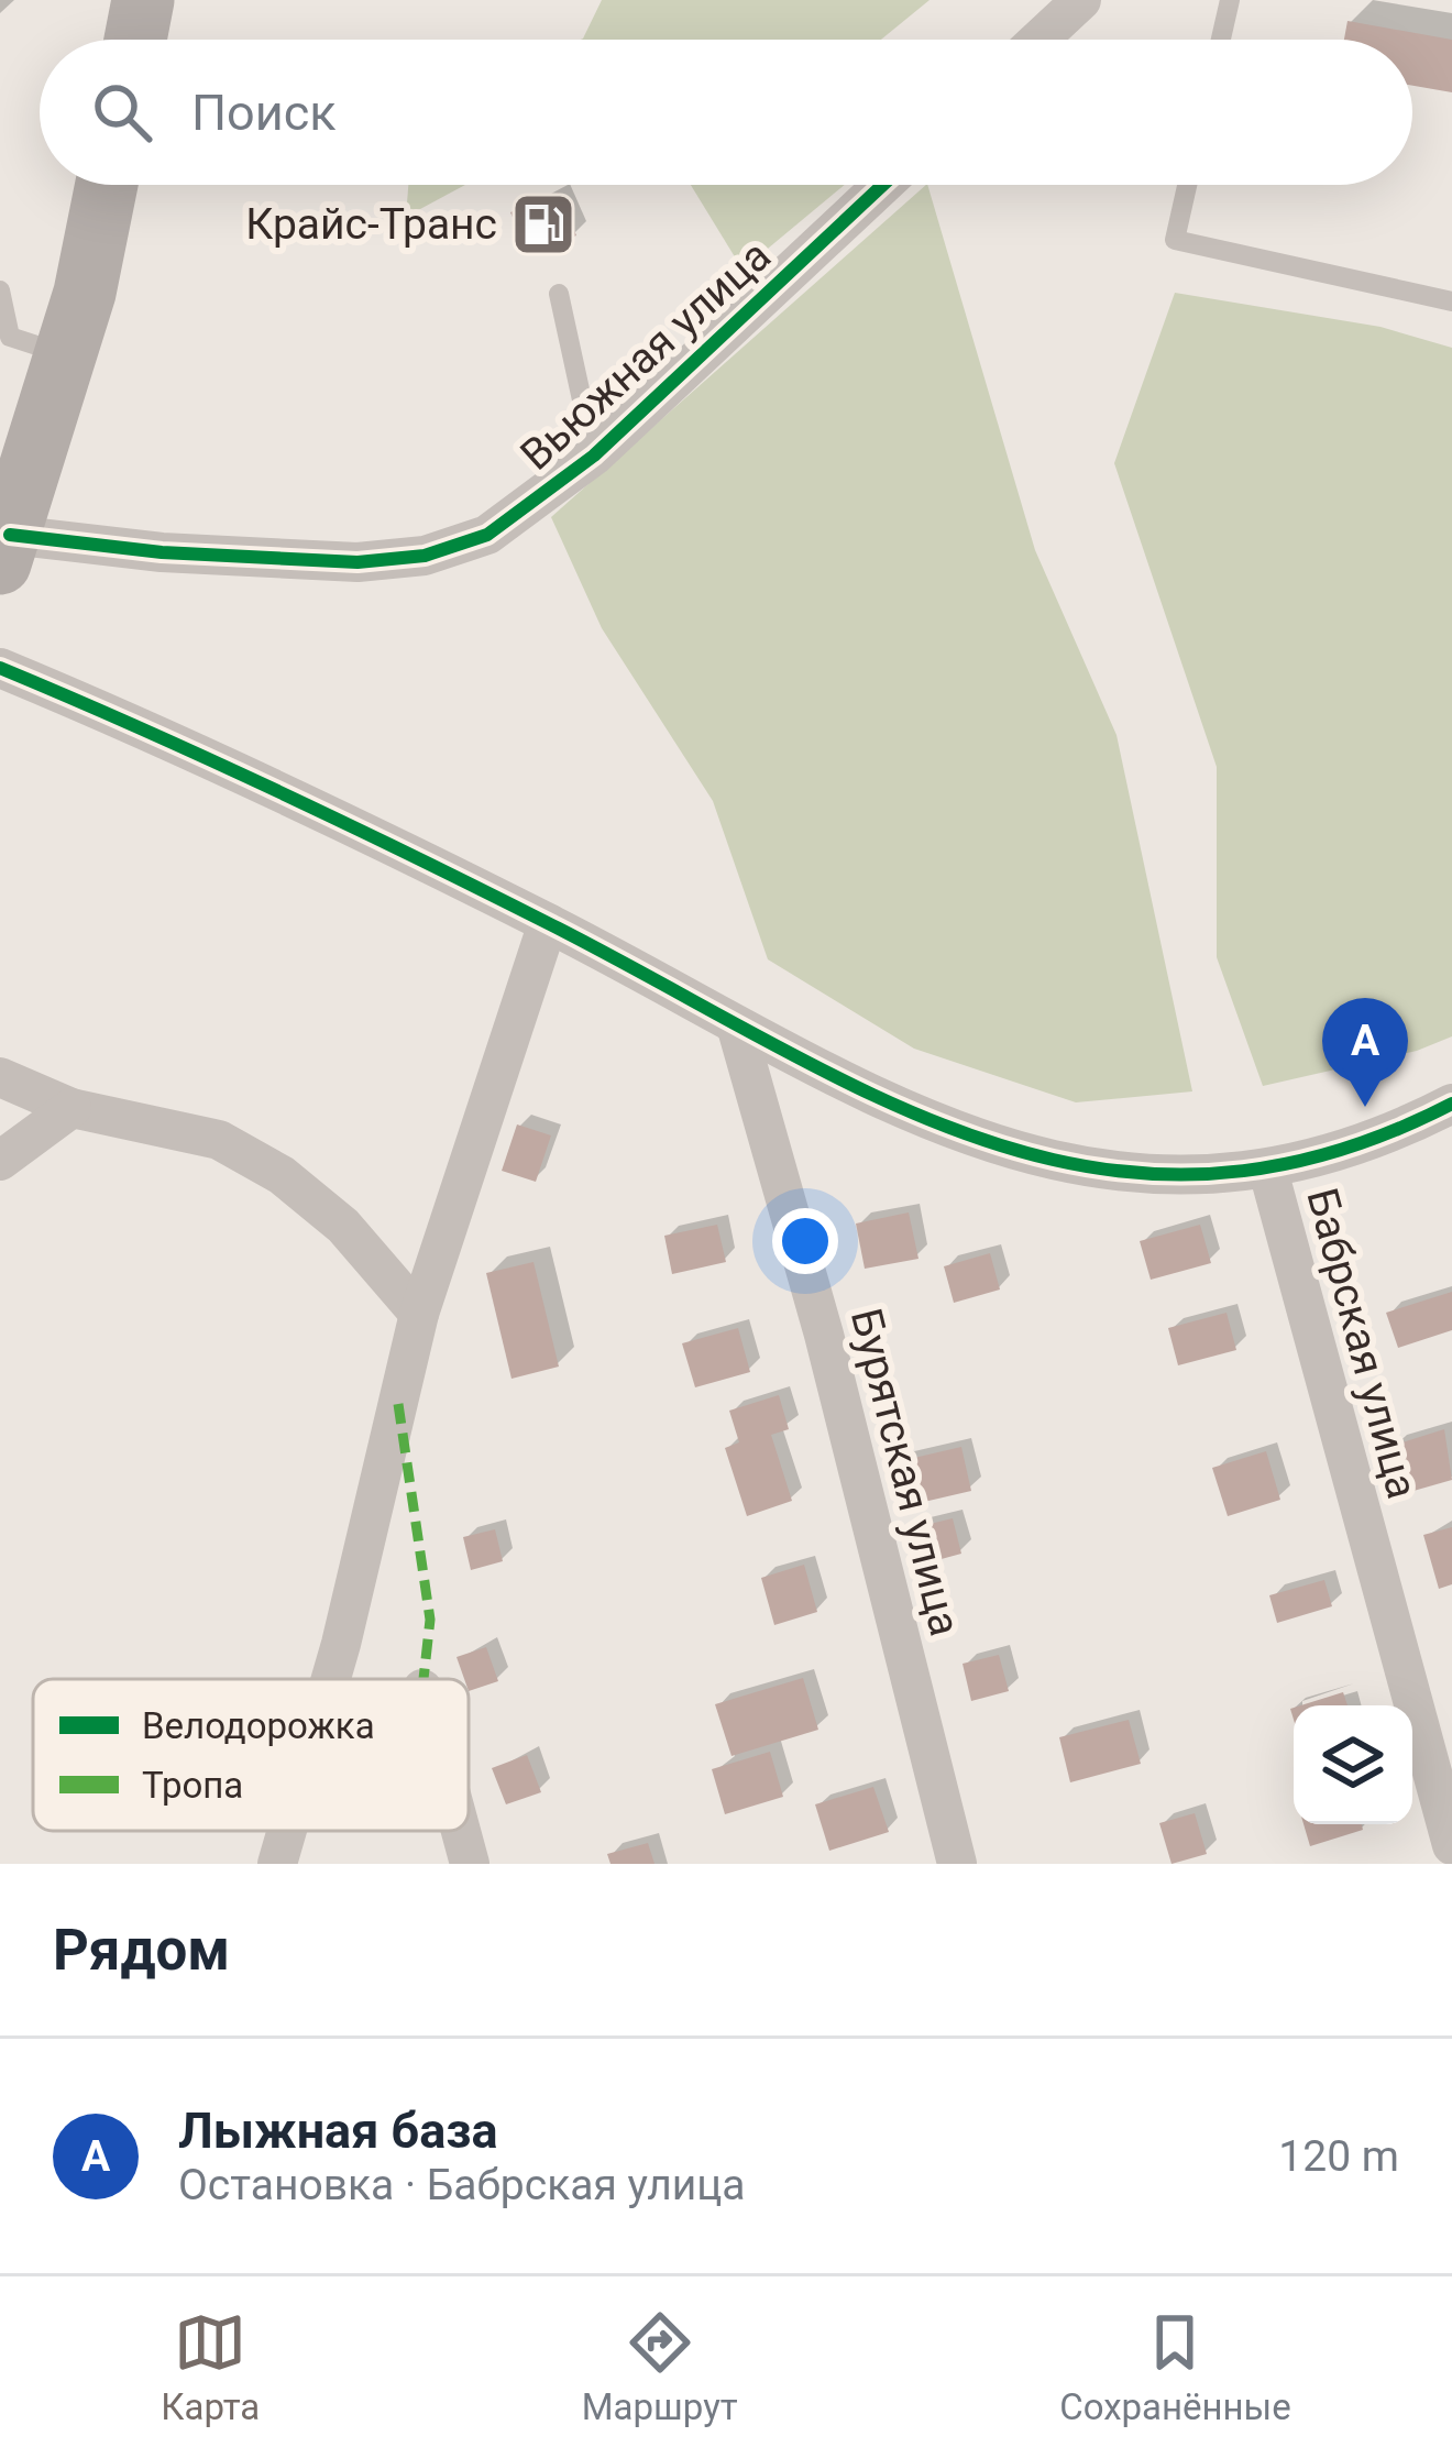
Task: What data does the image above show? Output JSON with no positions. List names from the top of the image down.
{
  "streets": {
    "street": ["Вьюжная улица", "Бабрская улица", "Бурятская улица"]
  },
  "places": {
    "fuel station": ["Крайс-Транс"]
  },
  "legend": ["Велодорожка", "Тропа"],
  "page": {
    "search": "Поиск",
    "pins": "A",
    "heading": "Рядом",
    "list": [
      {
        "mark": "A",
        "name": "Лыжная база",
        "note": "Остановка · Бабрская улица",
        "value": "120 m"
      }
    ],
    "nav": ["Карта", "Маршрут", "Сохранённые"]
  }
}
